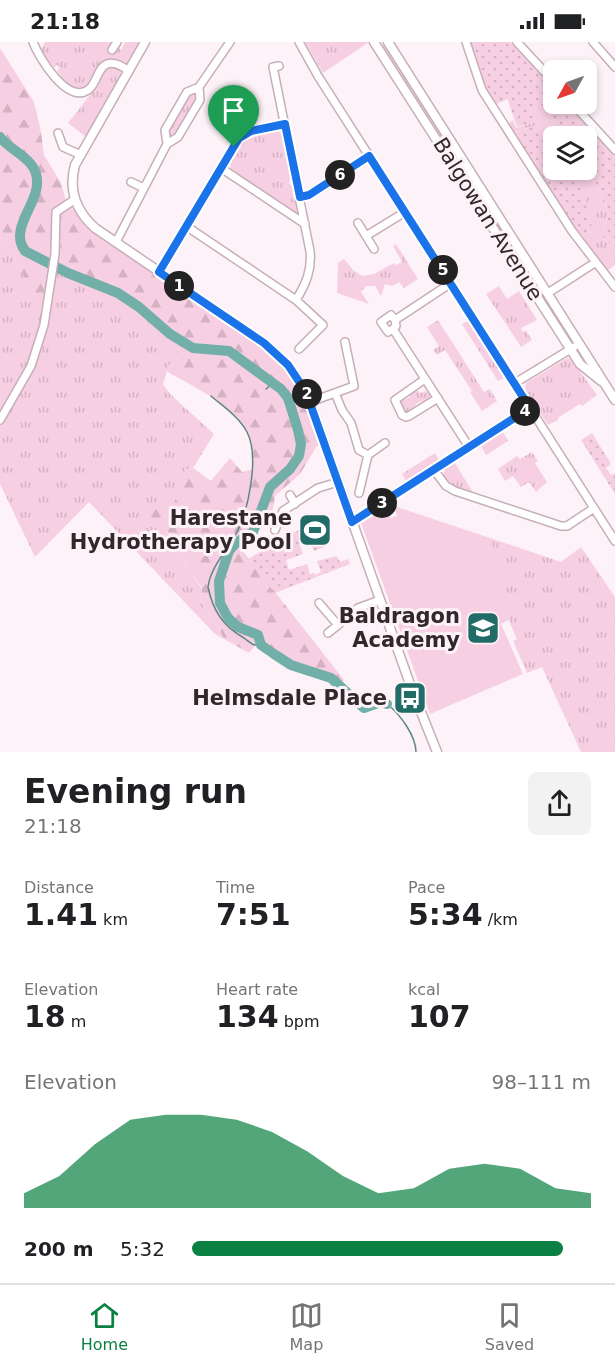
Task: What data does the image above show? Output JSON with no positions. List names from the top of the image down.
{
  "streets": {
    "street": ["Balgowan Avenue"]
  },
  "places": {
    "sports": ["Harestane Hydrotherapy Pool"],
    "school or university": ["Baldragon Academy"],
    "bus stop": ["Helmsdale Place"]
  },
  "north": "bottom left",
  "page": {
    "status": "21:18",
    "pins": [
      "6",
      "5",
      "1",
      "2",
      "4",
      "3"
    ],
    "heading": ["Evening run", "21:18"],
    "stats": [
      ["Distance", "1.41 km"],
      ["Time", "7:51"],
      ["Pace", "5:34 /km"],
      ["Elevation", "18 m"],
      ["Heart rate", "134 bpm"],
      ["kcal", "107"]
    ],
    "chart": ["Elevation", "98–111 m"],
    "list": [
      {
        "name": "200 m",
        "note": "5:32"
      }
    ],
    "tabs": ["Home", "Map", "Saved"]
  }
}
